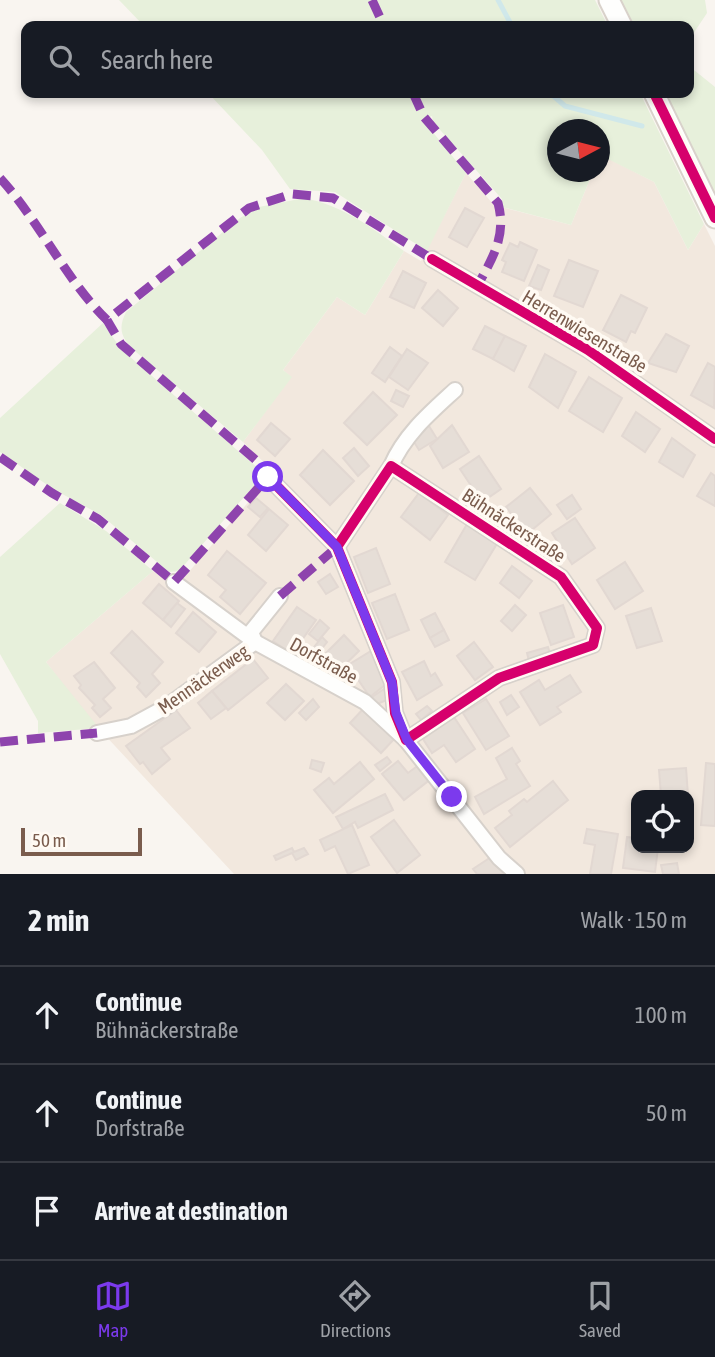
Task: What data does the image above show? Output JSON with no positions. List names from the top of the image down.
{
  "streets": {
    "street": [
      "Herrenwiesenstraße",
      "Bühnäckerstraße",
      "Dorfstraße",
      "Mennäckerweg"
    ]
  },
  "crossings": [
    ["Bühnäckerstraße", "Dorfstraße"],
    ["Dorfstraße", "Mennäckerweg"]
  ],
  "scale_bar": "50 m",
  "north": "right",
  "page": {
    "search": "Search here",
    "scale": "50 m",
    "heading": ["2 min", "Walk · 150 m"],
    "list": [
      ["Continue", "Bühnäckerstraße", "100 m"],
      ["Continue", "Dorfstraße", "50 m"],
      "Arrive at destination"
    ],
    "nav": ["Map", "Directions", "Saved"]
  }
}
